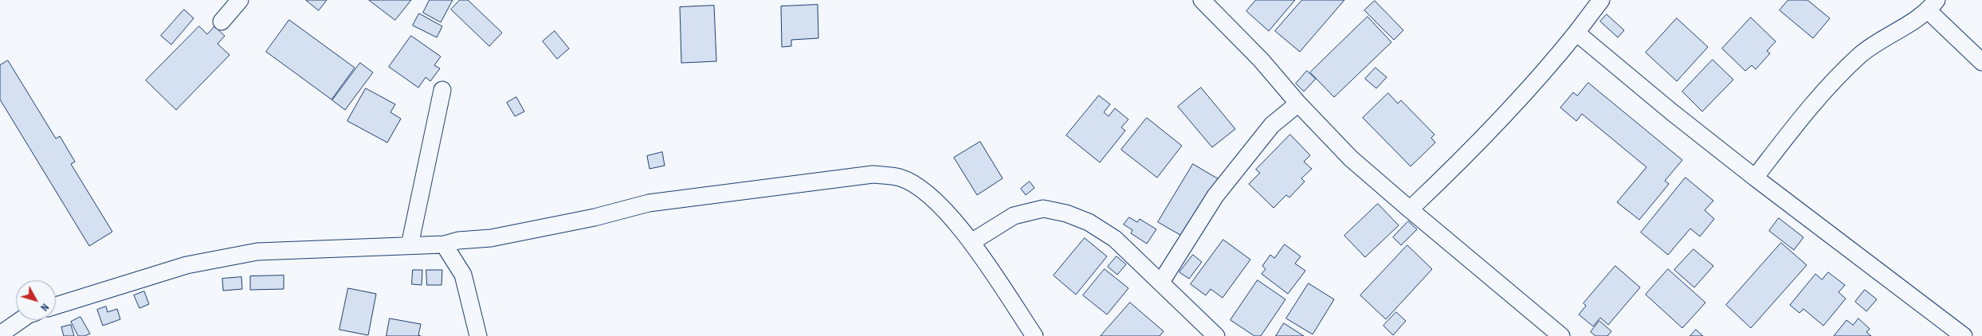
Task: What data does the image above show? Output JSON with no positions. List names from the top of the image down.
{
  "north": "bottom right"
}
